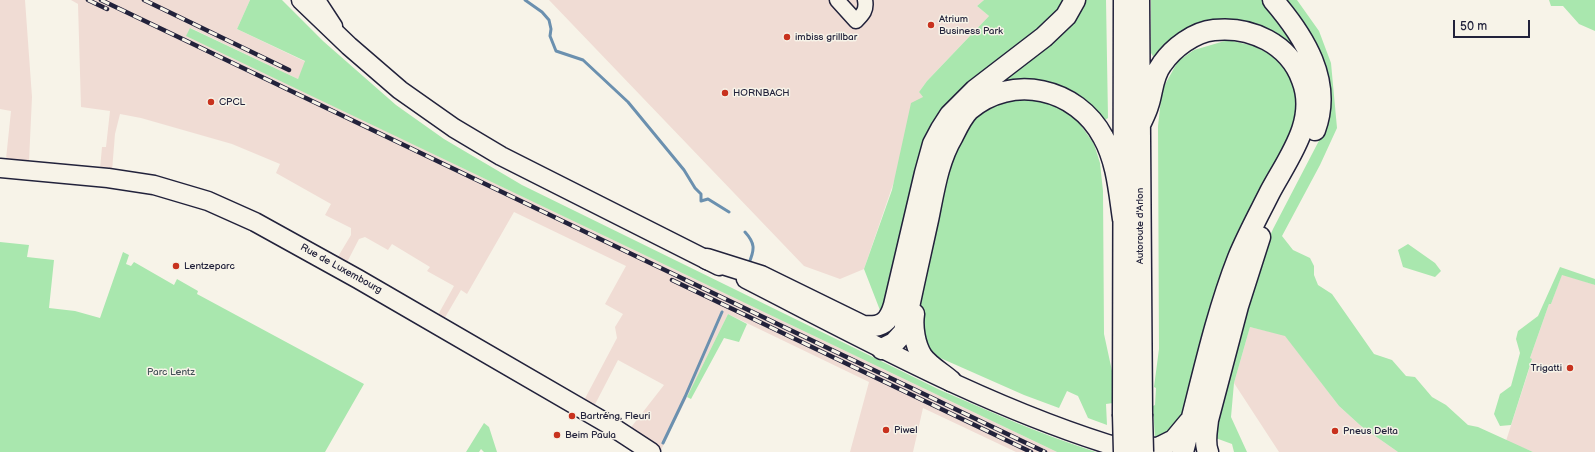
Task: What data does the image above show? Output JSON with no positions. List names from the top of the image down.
{
  "streets": {
    "highway": ["Autoroute d'Arlon"],
    "main road": ["Rue de Luxembourg"]
  },
  "parks": ["Parc Lentz"],
  "places": [
    "Atrium Business Park",
    "imbiss grillbar",
    "HORNBACH",
    "CPCL",
    "Lentzeparc",
    "Trigatti",
    "Bartréng, Fleuri",
    "Piwel",
    "Pneus Delta",
    "Beim Paula"
  ],
  "scale_bar": "50 m"
}
